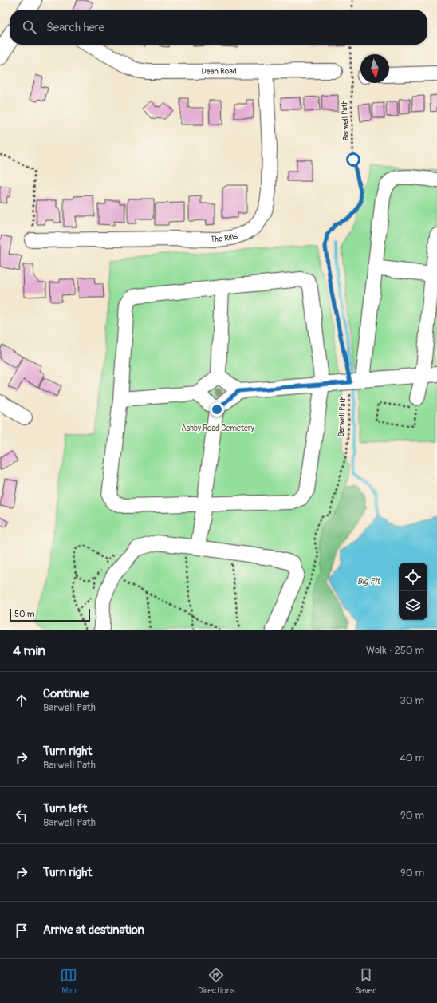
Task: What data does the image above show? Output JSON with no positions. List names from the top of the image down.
{
  "streets": {
    "street": ["Dean Road", "The Rills"],
    "path": ["Barwell Path"]
  },
  "crossings": [
    ["Dean Road", "The Rills"]
  ],
  "water": ["Big Pit"],
  "parks": ["Ashby Road Cemetery"],
  "scale_bar": "50 m",
  "north": "bottom",
  "page": {
    "search": "Search here",
    "scale": "50 m",
    "heading": ["4 min", "Walk · 250 m"],
    "list": [
      ["Continue", "Barwell Path", "30 m"],
      ["Turn right", "Barwell Path", "40 m"],
      ["Turn left", "Barwell Path", "90 m"],
      ["Turn right", "90 m"],
      "Arrive at destination"
    ],
    "nav": ["Map", "Directions", "Saved"]
  }
}
